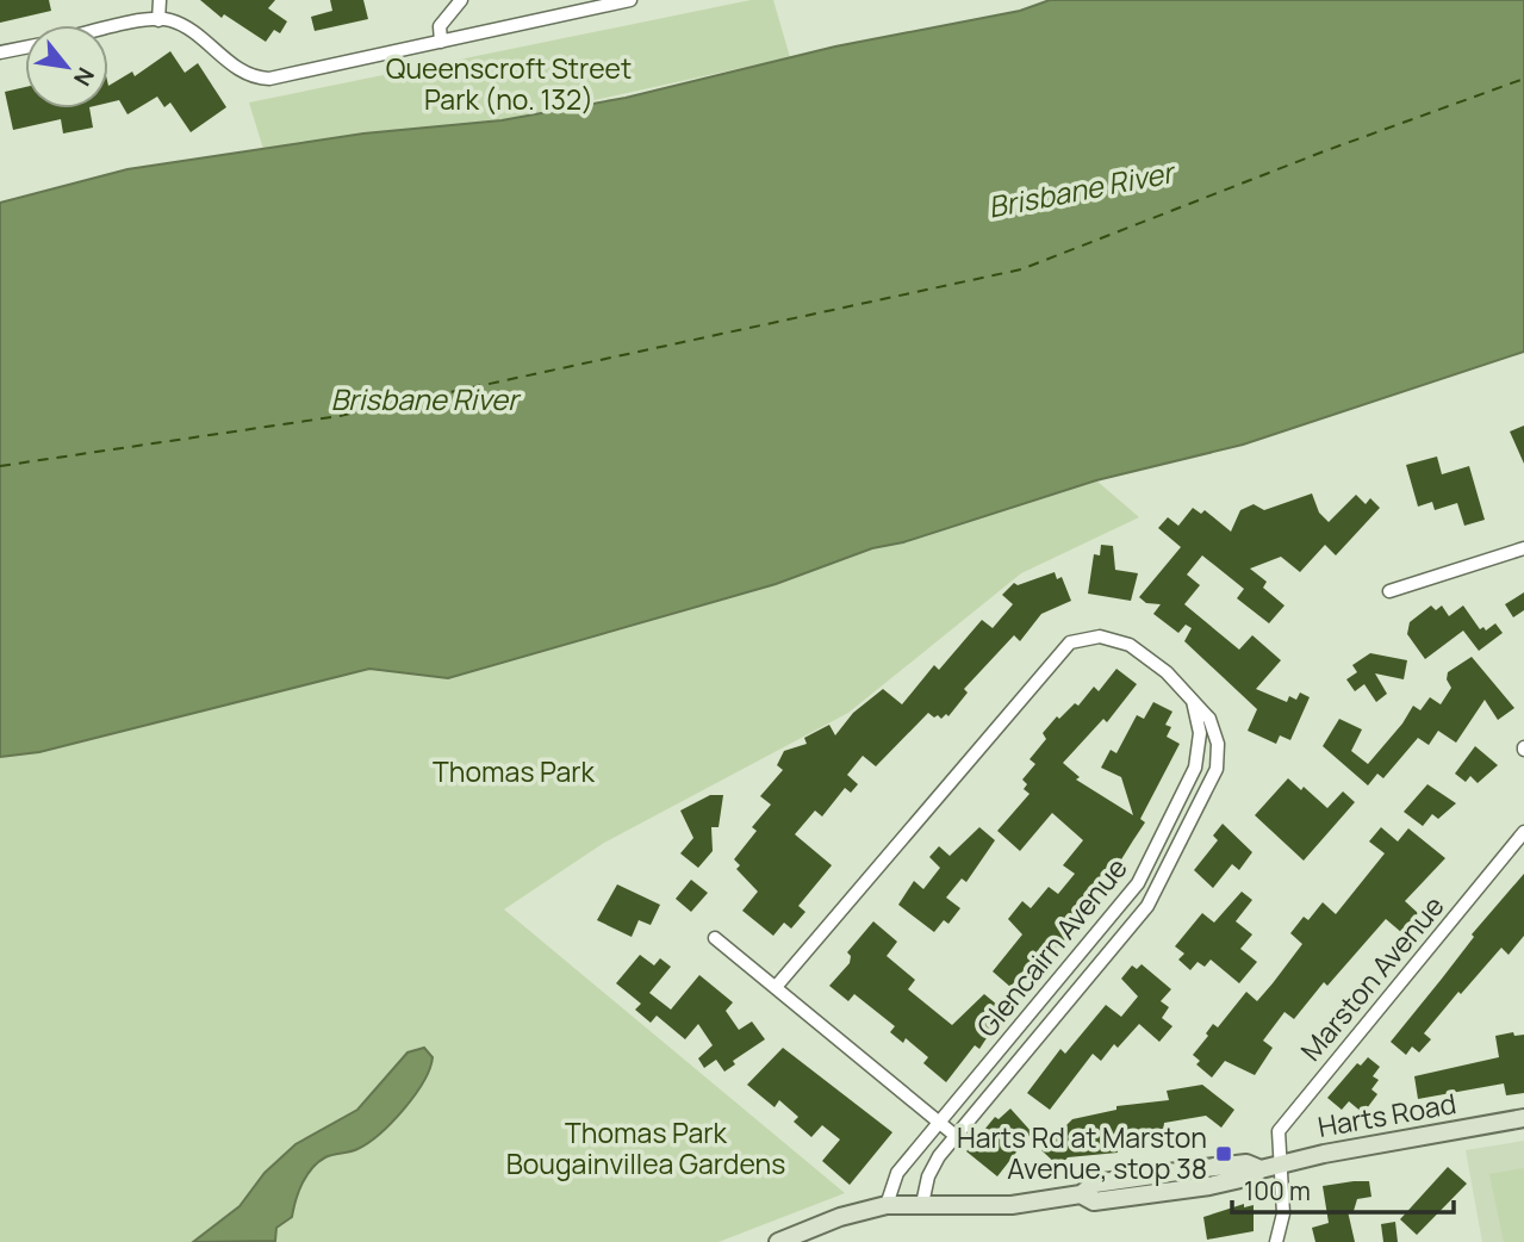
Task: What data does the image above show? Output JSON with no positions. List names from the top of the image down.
{
  "streets": {
    "street": ["Glencairn Avenue", "Marston Avenue", "Harts Road"]
  },
  "crossings": [
    ["Glencairn Avenue", "Harts Road"],
    ["Marston Avenue", "Harts Road"]
  ],
  "water": ["Brisbane River"],
  "parks": ["Queenscroft Street Park (no. 132)", "Thomas Park", "Thomas Park Bougainvillea Gardens"],
  "places": {
    "transit": ["Harts Rd at Marston Avenue, stop 38"]
  },
  "scale_bar": "100 m",
  "north": "bottom right"
}
